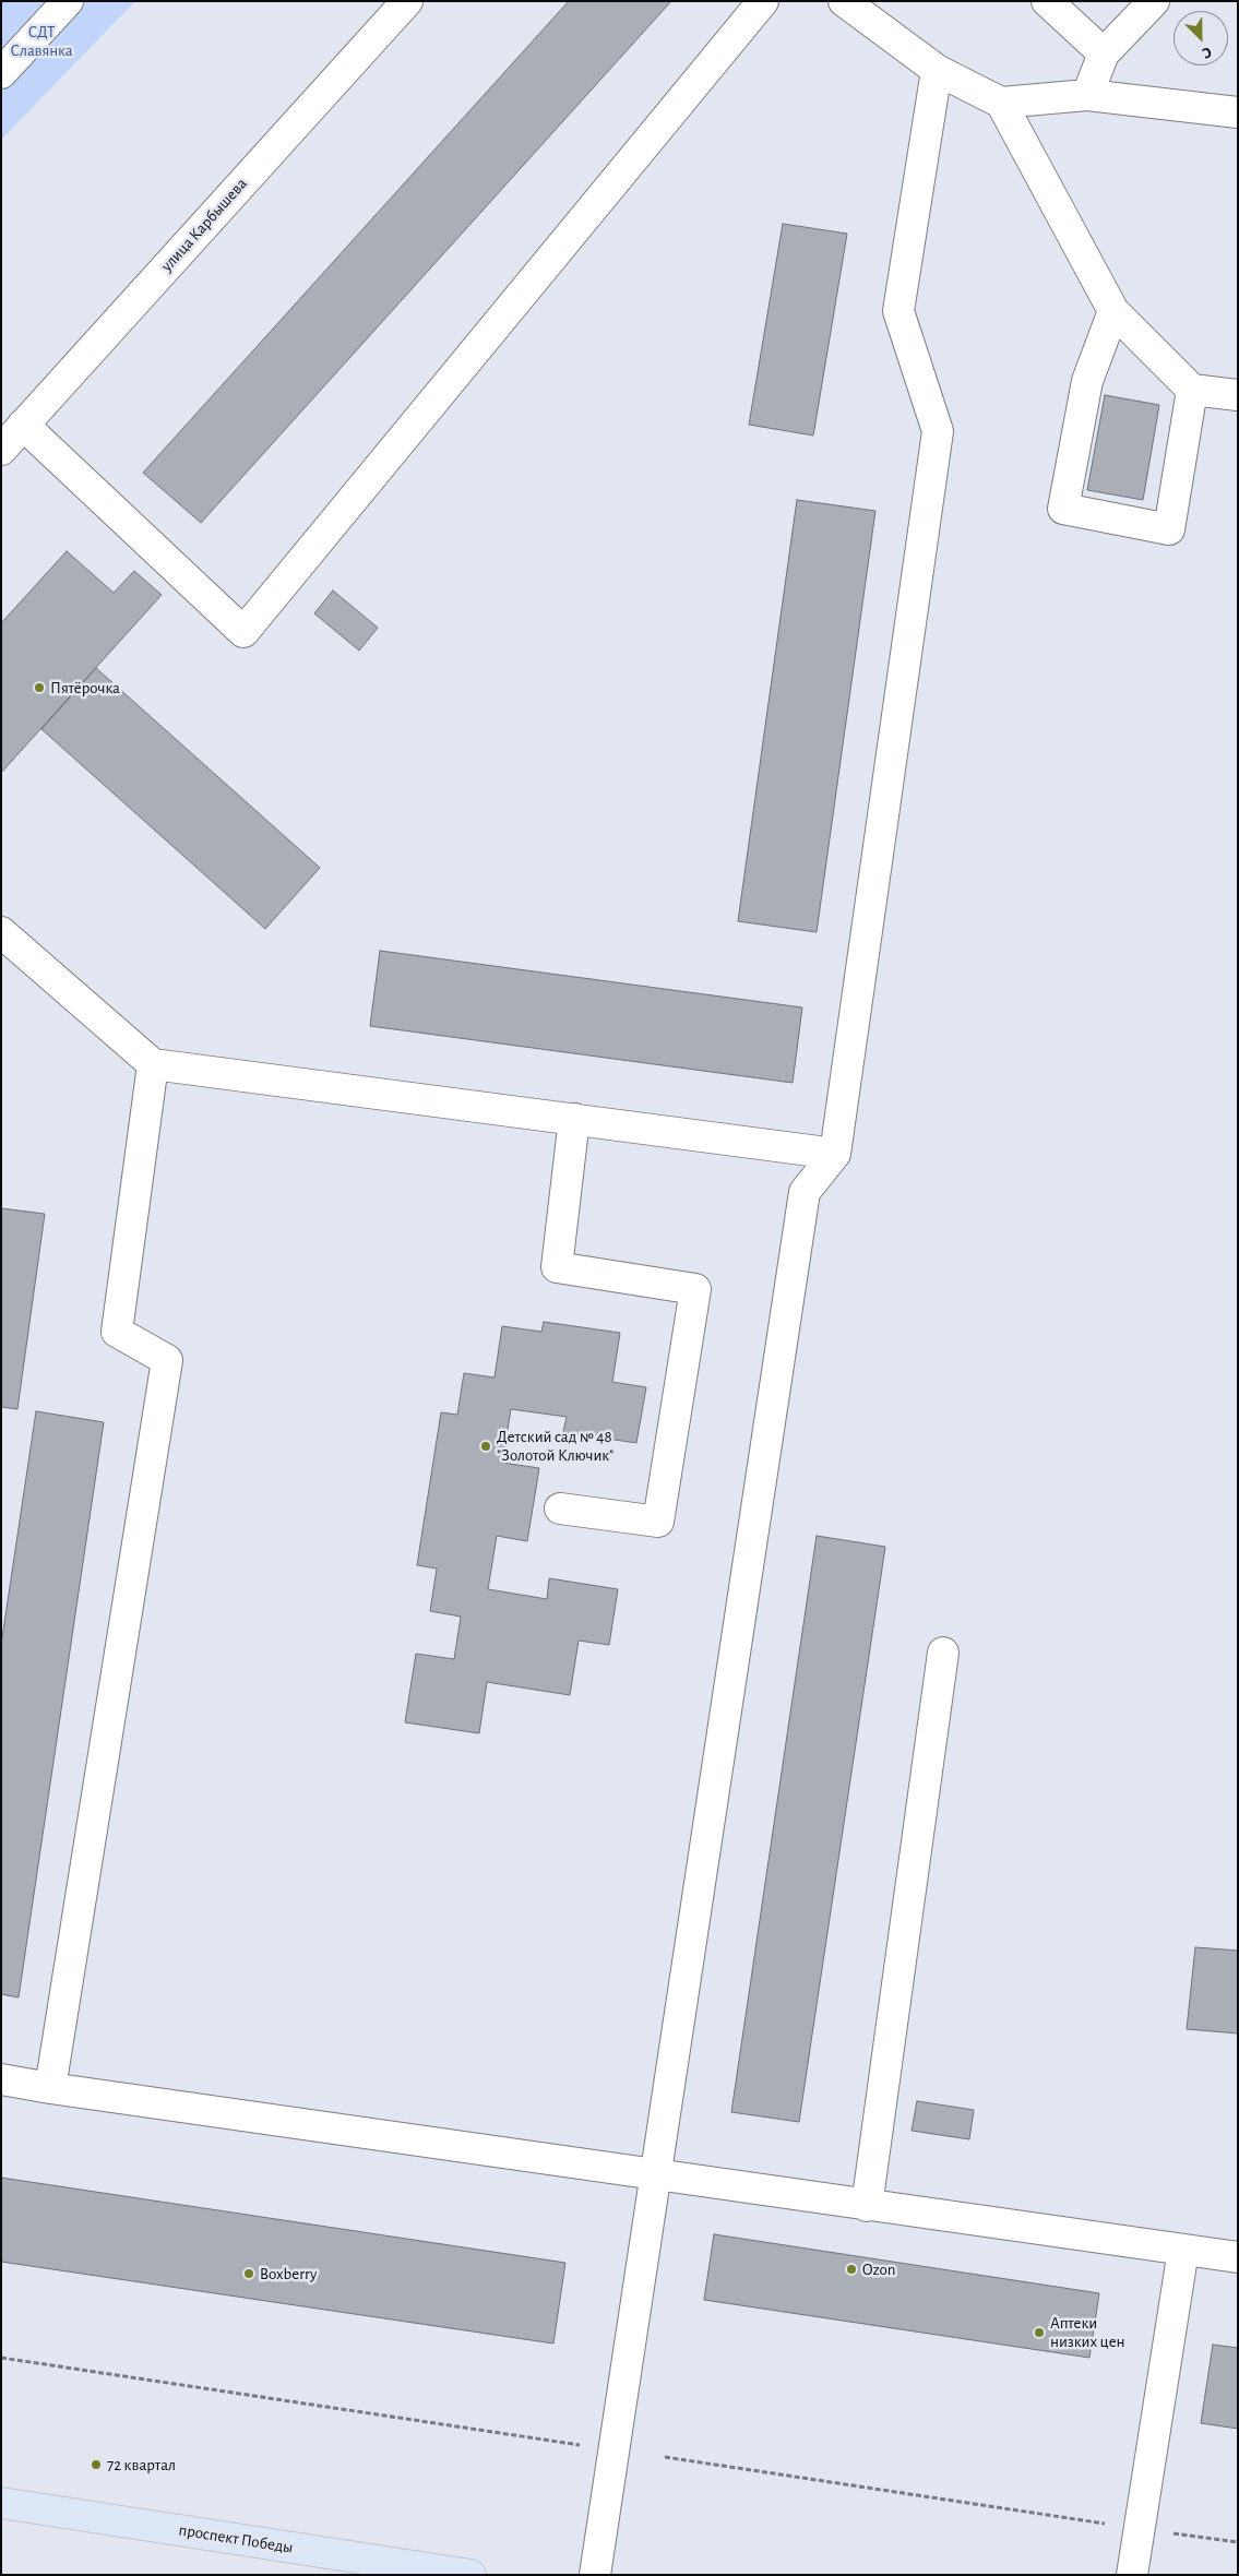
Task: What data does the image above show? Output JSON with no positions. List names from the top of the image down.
{
  "streets": {
    "main road": ["проспект Победы"],
    "street": ["улица Карбышева"]
  },
  "parks": ["СДТ Славянка"],
  "places": [
    "Пятёрочка",
    "Детский сад № 48 \"Золотой Ключик\"",
    "Ozon",
    "Boxberry",
    "Аптеки низких цен",
    "72 квартал"
  ],
  "north": "bottom right"
}
